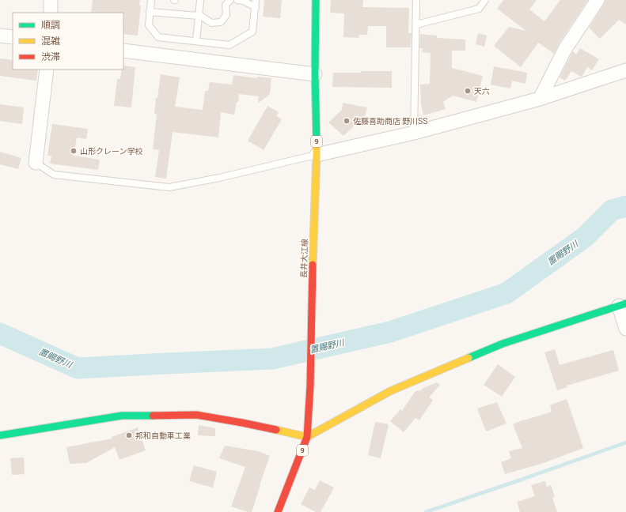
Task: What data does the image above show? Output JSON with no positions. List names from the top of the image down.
{
  "streets": {
    "street": ["9", "長井大江線"]
  },
  "water": ["置賜野川"],
  "places": [
    "天六",
    "佐藤喜助商店 野川SS",
    "山形クレーン学校",
    "邦和自動車工業"
  ],
  "legend": ["順調", "混雑", "渋滞"]
}
